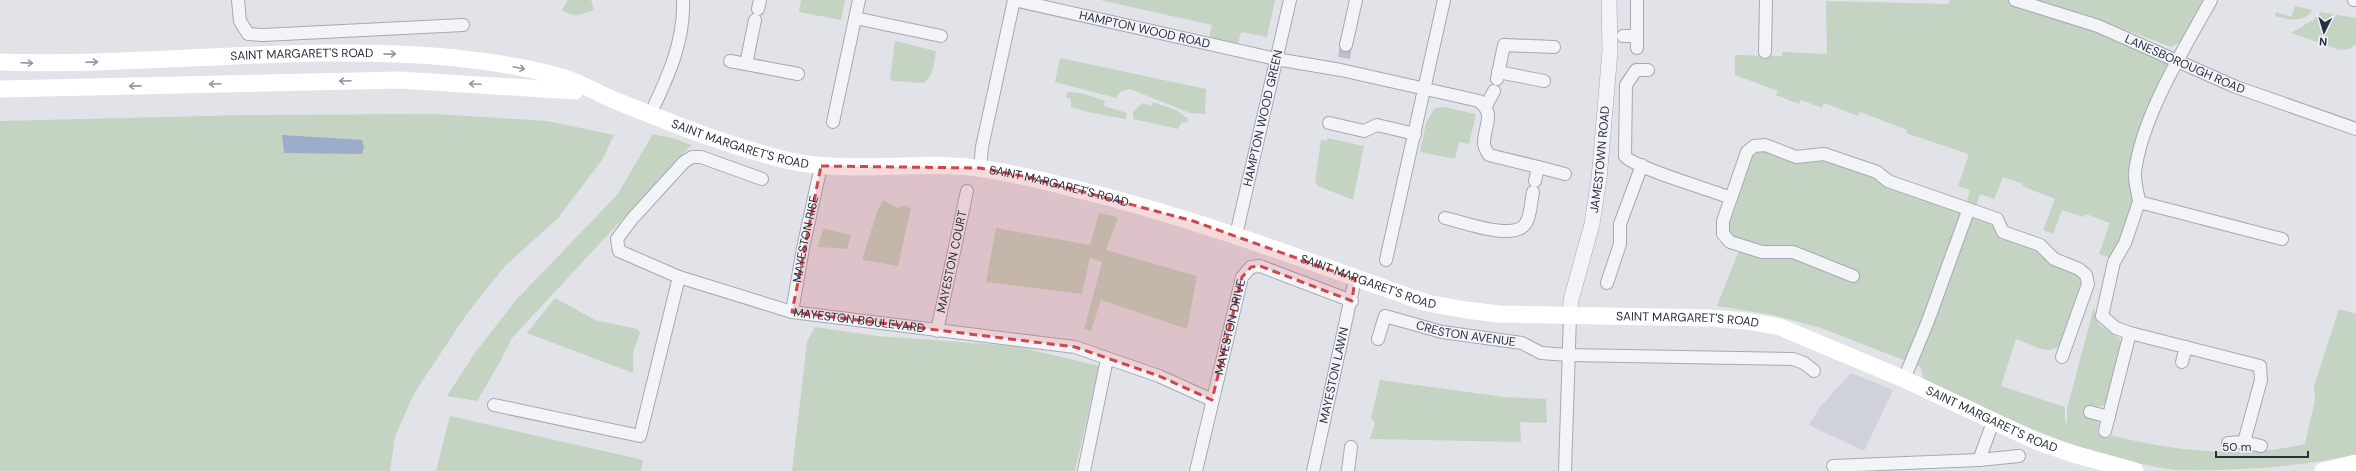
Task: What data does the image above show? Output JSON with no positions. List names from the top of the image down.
{
  "streets": {
    "main road": ["SAINT MARGARET'S ROAD"],
    "street": [
      "HAMPTON WOOD ROAD",
      "LANESBOROUGH ROAD",
      "HAMPTON WOOD GREEN",
      "JAMESTOWN ROAD",
      "MAYESTON RISE",
      "MAYESTON COURT",
      "MAYESTON BOULEVARD",
      "MAYESTON DRIVE",
      "CRESTON AVENUE",
      "MAYESTON LAWN"
    ]
  },
  "crossings": [
    ["HAMPTON WOOD ROAD", "HAMPTON WOOD GREEN"],
    ["SAINT MARGARET'S ROAD", "HAMPTON WOOD GREEN"],
    ["SAINT MARGARET'S ROAD", "JAMESTOWN ROAD"],
    ["SAINT MARGARET'S ROAD", "MAYESTON RISE"],
    ["SAINT MARGARET'S ROAD", "MAYESTON LAWN"],
    ["MAYESTON RISE", "MAYESTON BOULEVARD"],
    ["MAYESTON COURT", "MAYESTON BOULEVARD"],
    ["MAYESTON BOULEVARD", "MAYESTON DRIVE"],
    ["MAYESTON DRIVE", "MAYESTON LAWN"]
  ],
  "scale_bar": "50 m",
  "north": "bottom"
}
